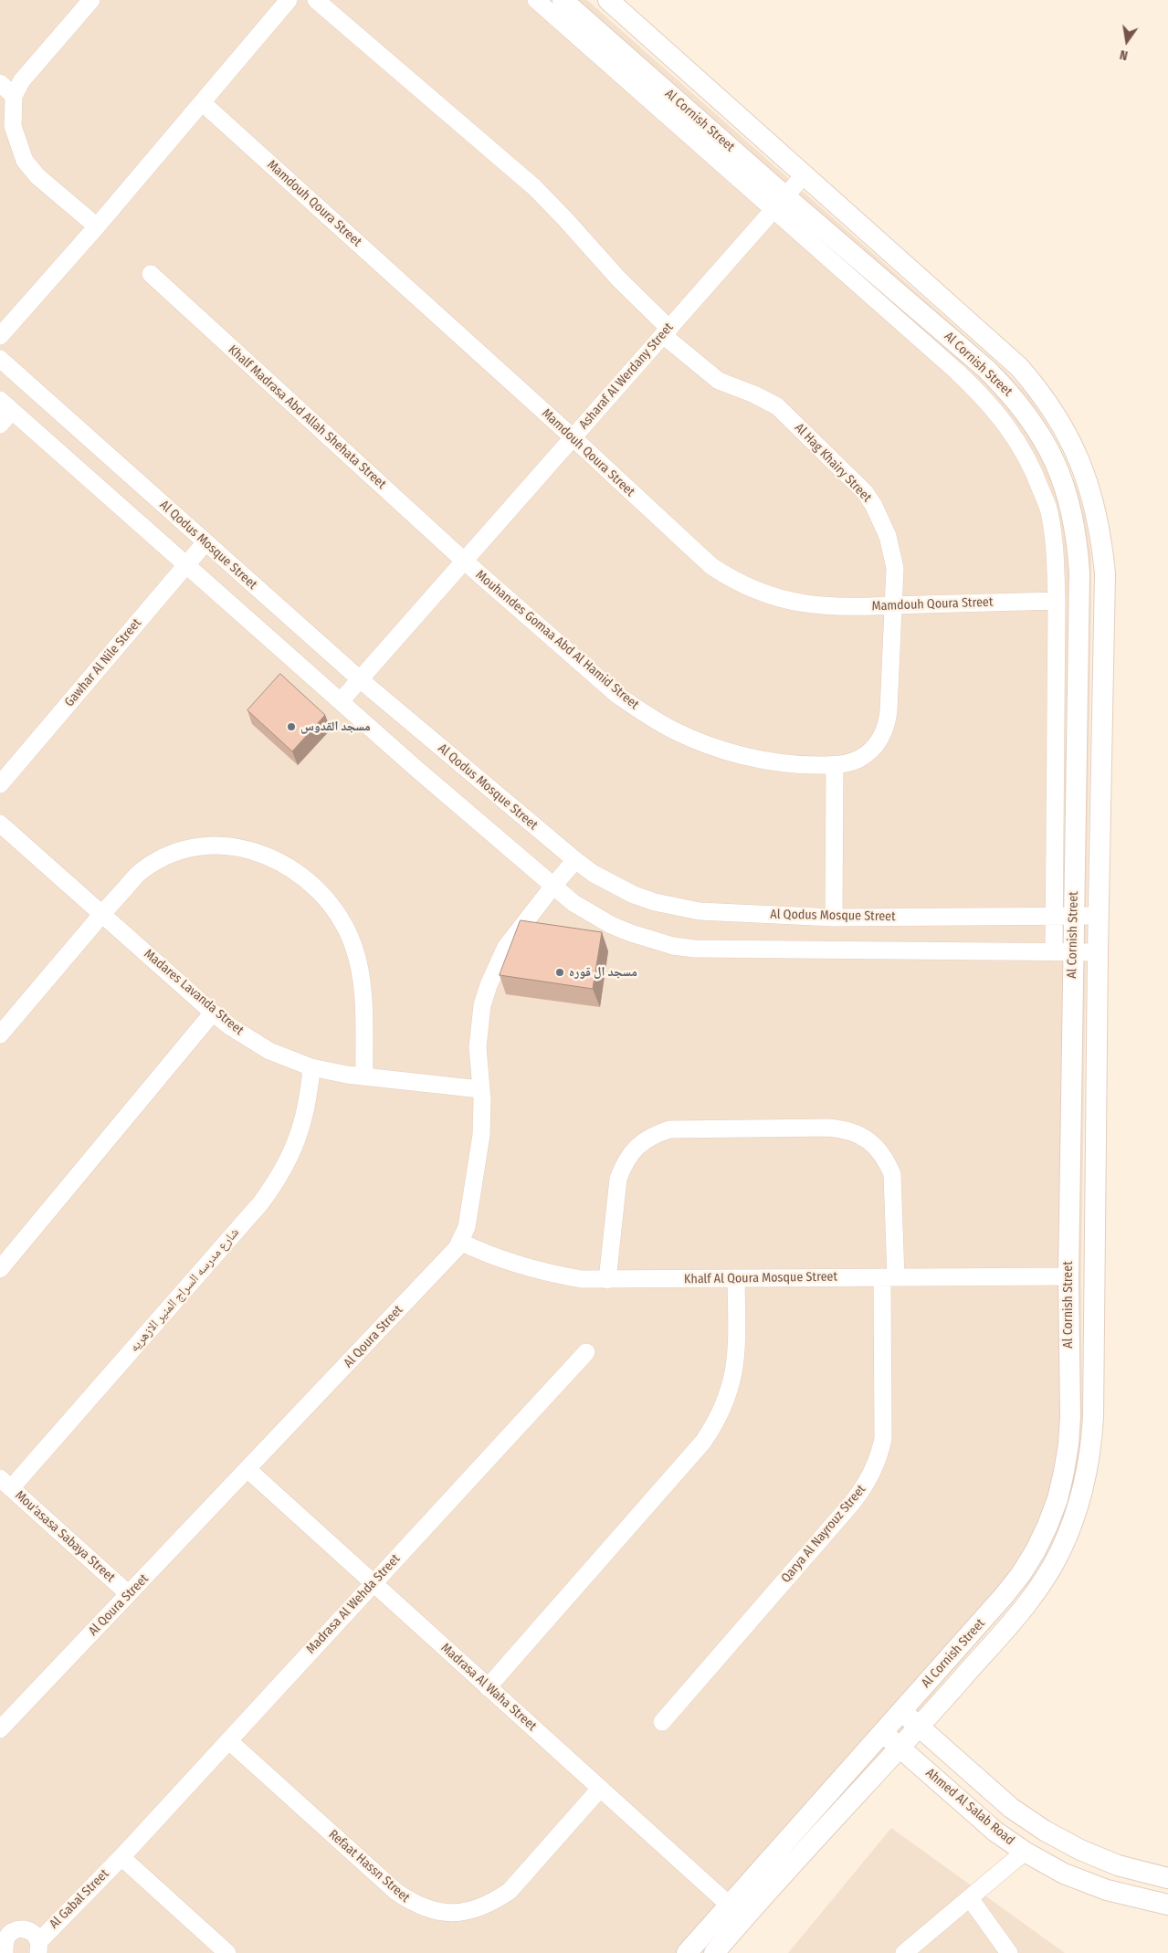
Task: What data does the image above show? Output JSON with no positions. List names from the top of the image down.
{
  "streets": {
    "street": [
      "Al Cornish Street",
      "Mamdouh Qoura Street",
      "Asharaf Al Werdany Street",
      "Khalf Madrasa Abd Allah Shehata Street",
      "Al Hag Khairy Street",
      "Al Qodus Mosque Street",
      "Mouhandes Gomaa Abd Al Hamid Street",
      "Gawhar Al Nile Street",
      "Madares Lavanda Street",
      "Khalf Al Qoura Mosque Street",
      "شارع مدرسه السراج المنير الازهريه",
      "Al Qoura Street",
      "Qarya Al Nayrouz Street",
      "Mou'asasa Sabaya Street",
      "Madrasa Al Wehda Street",
      "Madrasa Al Waha Street",
      "Ahmed Al Salab Road",
      "Refaat Hassn Street",
      "Al Gabal Street"
    ]
  },
  "crossings": [
    ["Al Cornish Street", "Asharaf Al Werdany Street"],
    ["Al Cornish Street", "Al Qodus Mosque Street"],
    ["Al Cornish Street", "Khalf Al Qoura Mosque Street"],
    ["Al Cornish Street", "Madrasa Al Waha Street"],
    ["Al Cornish Street", "Ahmed Al Salab Road"],
    ["Mamdouh Qoura Street", "Asharaf Al Werdany Street"],
    ["Mamdouh Qoura Street", "Al Hag Khairy Street"],
    ["Asharaf Al Werdany Street", "Khalf Madrasa Abd Allah Shehata Street"],
    ["Asharaf Al Werdany Street", "Al Hag Khairy Street"],
    ["Asharaf Al Werdany Street", "Al Qodus Mosque Street"],
    ["Asharaf Al Werdany Street", "Mouhandes Gomaa Abd Al Hamid Street"],
    ["Khalf Madrasa Abd Allah Shehata Street", "Mouhandes Gomaa Abd Al Hamid Street"],
    ["Al Hag Khairy Street", "Mouhandes Gomaa Abd Al Hamid Street"],
    ["Al Qodus Mosque Street", "Gawhar Al Nile Street"],
    ["Al Qodus Mosque Street", "Al Qoura Street"],
    ["Madares Lavanda Street", "شارع مدرسه السراج المنير الازهريه"],
    ["Madares Lavanda Street", "Al Qoura Street"],
    ["Khalf Al Qoura Mosque Street", "Al Qoura Street"],
    ["Khalf Al Qoura Mosque Street", "Qarya Al Nayrouz Street"],
    ["شارع مدرسه السراج المنير الازهريه", "Mou'asasa Sabaya Street"],
    ["Al Qoura Street", "Mou'asasa Sabaya Street"],
    ["Al Qoura Street", "Madrasa Al Waha Street"],
    ["Madrasa Al Wehda Street", "Madrasa Al Waha Street"],
    ["Madrasa Al Wehda Street", "Refaat Hassn Street"],
    ["Madrasa Al Wehda Street", "Al Gabal Street"],
    ["Madrasa Al Waha Street", "Refaat Hassn Street"]
  ],
  "places": ["مسجد القدوس", "مسجد ال قوره"],
  "north": "bottom"
}
